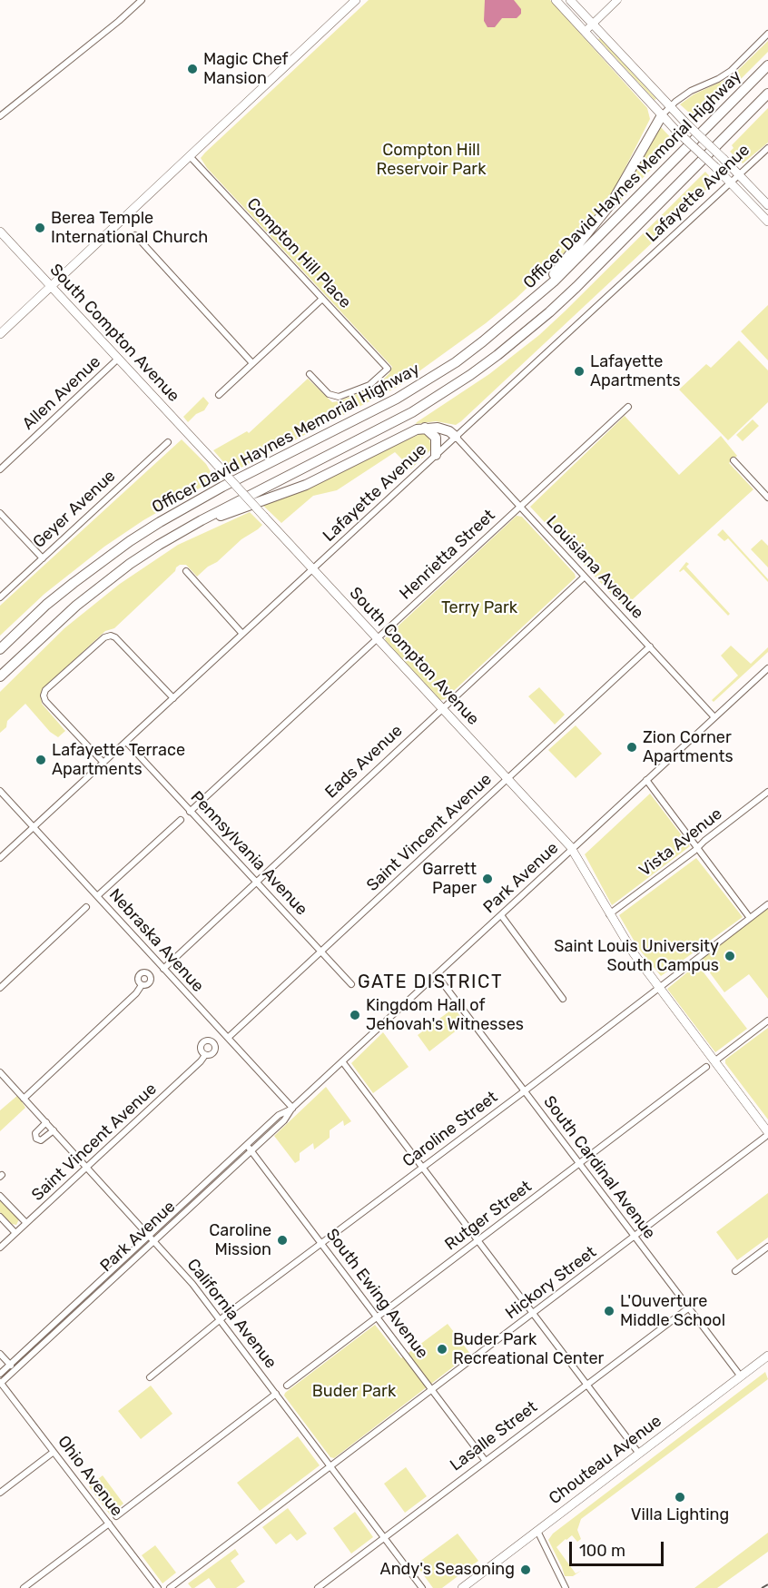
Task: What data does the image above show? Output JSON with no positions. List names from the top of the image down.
{
  "streets": {
    "highway": ["Officer David Haynes Memorial Highway"],
    "main road": ["South Compton Avenue", "Chouteau Avenue"],
    "street": [
      "Lafayette Avenue",
      "Compton Hill Place",
      "Allen Avenue",
      "Geyer Avenue",
      "Henrietta Street",
      "Louisiana Avenue",
      "Eads Avenue",
      "Saint Vincent Avenue",
      "Vista Avenue",
      "Pennsylvania Avenue",
      "Park Avenue",
      "Nebraska Avenue",
      "Caroline Street",
      "South Cardinal Avenue",
      "Rutger Street",
      "Hickory Street",
      "South Ewing Avenue",
      "California Avenue",
      "Lasalle Street",
      "Ohio Avenue"
    ]
  },
  "crossings": [
    ["Lafayette Avenue", "South Compton Avenue"],
    ["Lafayette Avenue", "Louisiana Avenue"],
    ["Lafayette Avenue", "Pennsylvania Avenue"],
    ["Lafayette Avenue", "Nebraska Avenue"],
    ["South Compton Avenue", "Allen Avenue"],
    ["South Compton Avenue", "Henrietta Street"],
    ["South Compton Avenue", "Eads Avenue"],
    ["South Compton Avenue", "Saint Vincent Avenue"],
    ["South Compton Avenue", "Vista Avenue"],
    ["South Compton Avenue", "Park Avenue"],
    ["South Compton Avenue", "Caroline Street"],
    ["South Compton Avenue", "Hickory Street"],
    ["Henrietta Street", "Louisiana Avenue"],
    ["Henrietta Street", "Pennsylvania Avenue"],
    ["Louisiana Avenue", "Eads Avenue"],
    ["Louisiana Avenue", "Saint Vincent Avenue"],
    ["Louisiana Avenue", "Park Avenue"],
    ["Eads Avenue", "Pennsylvania Avenue"],
    ["Eads Avenue", "Nebraska Avenue"],
    ["Saint Vincent Avenue", "Pennsylvania Avenue"],
    ["Saint Vincent Avenue", "Nebraska Avenue"],
    ["Saint Vincent Avenue", "California Avenue"],
    ["Park Avenue", "Nebraska Avenue"],
    ["Park Avenue", "South Cardinal Avenue"],
    ["Park Avenue", "South Ewing Avenue"],
    ["Park Avenue", "California Avenue"],
    ["Park Avenue", "Ohio Avenue"],
    ["Caroline Street", "South Cardinal Avenue"],
    ["Caroline Street", "South Ewing Avenue"],
    ["Caroline Street", "California Avenue"],
    ["South Cardinal Avenue", "Rutger Street"],
    ["South Cardinal Avenue", "Hickory Street"],
    ["South Cardinal Avenue", "Lasalle Street"],
    ["South Cardinal Avenue", "Chouteau Avenue"],
    ["Rutger Street", "South Ewing Avenue"],
    ["Hickory Street", "South Ewing Avenue"],
    ["Hickory Street", "California Avenue"],
    ["South Ewing Avenue", "Lasalle Street"],
    ["California Avenue", "Lasalle Street"]
  ],
  "districts": ["GATE DISTRICT"],
  "parks": ["Compton Hill Reservoir Park", "Terry Park", "Buder Park"],
  "places": [
    "Magic Chef Mansion",
    "Berea Temple International Church",
    "Lafayette Apartments",
    "Zion Corner Apartments",
    "Lafayette Terrace Apartments",
    "Garrett Paper",
    "Saint Louis University South Campus",
    "Kingdom Hall of Jehovah's Witnesses",
    "Caroline Mission",
    "L'Ouverture Middle School",
    "Buder Park Recreational Center",
    "Villa Lighting",
    "Andy's Seasoning"
  ],
  "scale_bar": "100 m"
}
